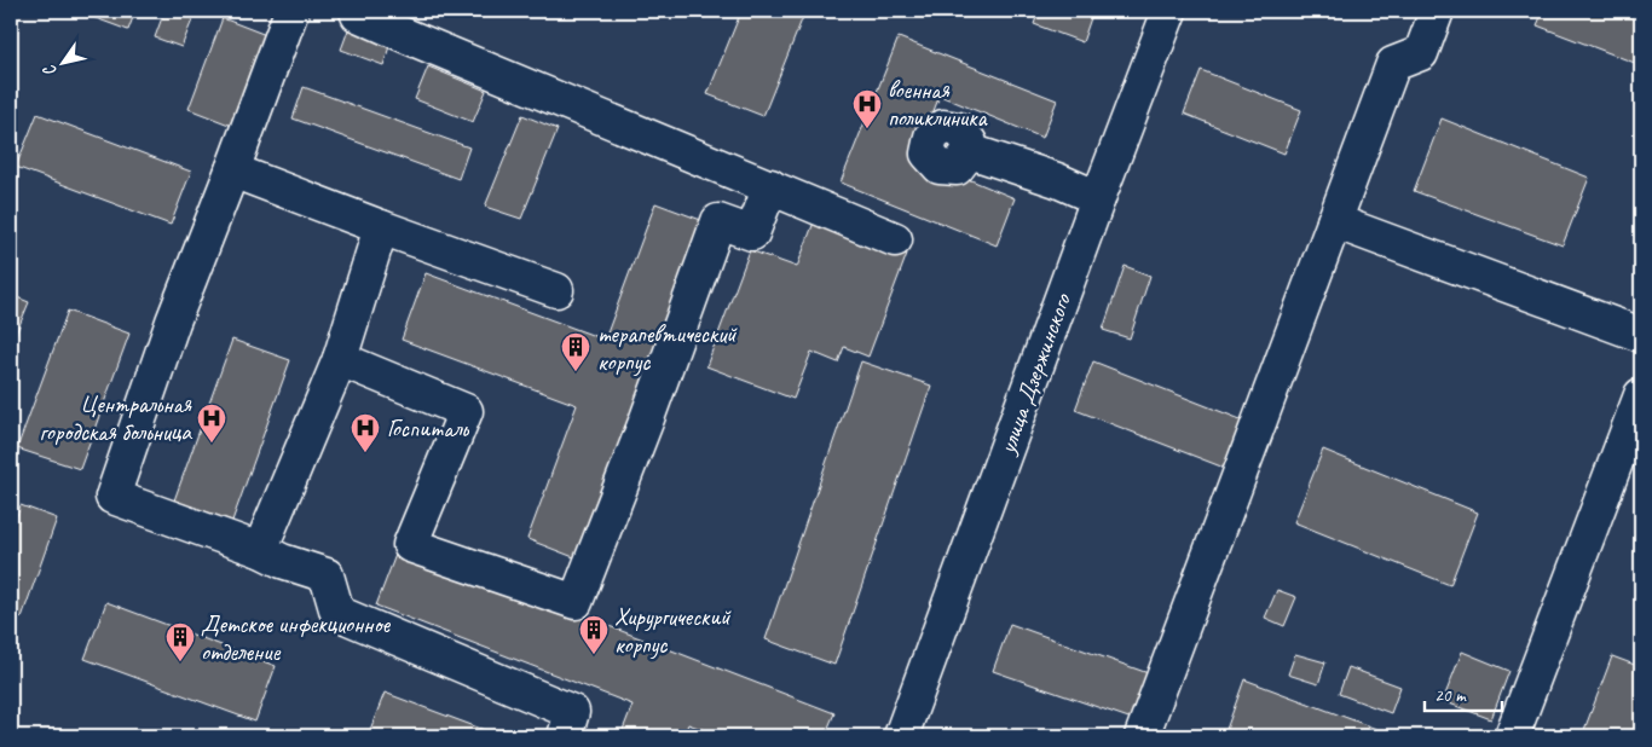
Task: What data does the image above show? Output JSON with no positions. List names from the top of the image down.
{
  "streets": {
    "street": ["улица Дзержинского"]
  },
  "places": {
    "hospital": ["военная поликлиника", "Центральная городская больница", "Госпиталь"],
    "building": ["терапевтический корпус", "Хирургический корпус", "Детское инфекционное отделение"]
  },
  "scale_bar": "20 m",
  "north": "bottom left"
}
